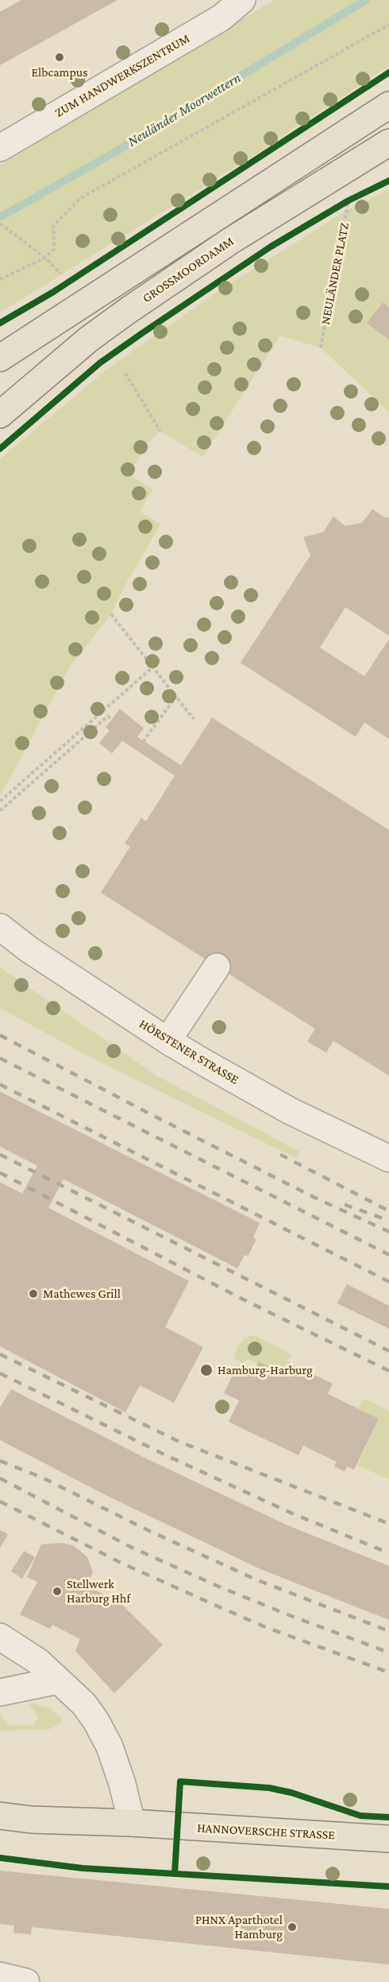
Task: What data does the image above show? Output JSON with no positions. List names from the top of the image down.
{
  "streets": {
    "main road": ["GROSSMOORDAMM", "HANNOVERSCHE STRASSE"],
    "street": ["ZUM HANDWERKSZENTRUM", "HÖRSTENER STRASSE"],
    "path": ["NEULÄNDER PLATZ"]
  },
  "water": ["Neuländer Moorwettern"],
  "places": [
    "Elbcampus",
    "Mathewes Grill",
    "Hamburg-Harburg",
    "Stellwerk Harburg Hhf",
    "PHNX Aparthotel Hamburg"
  ]
}
